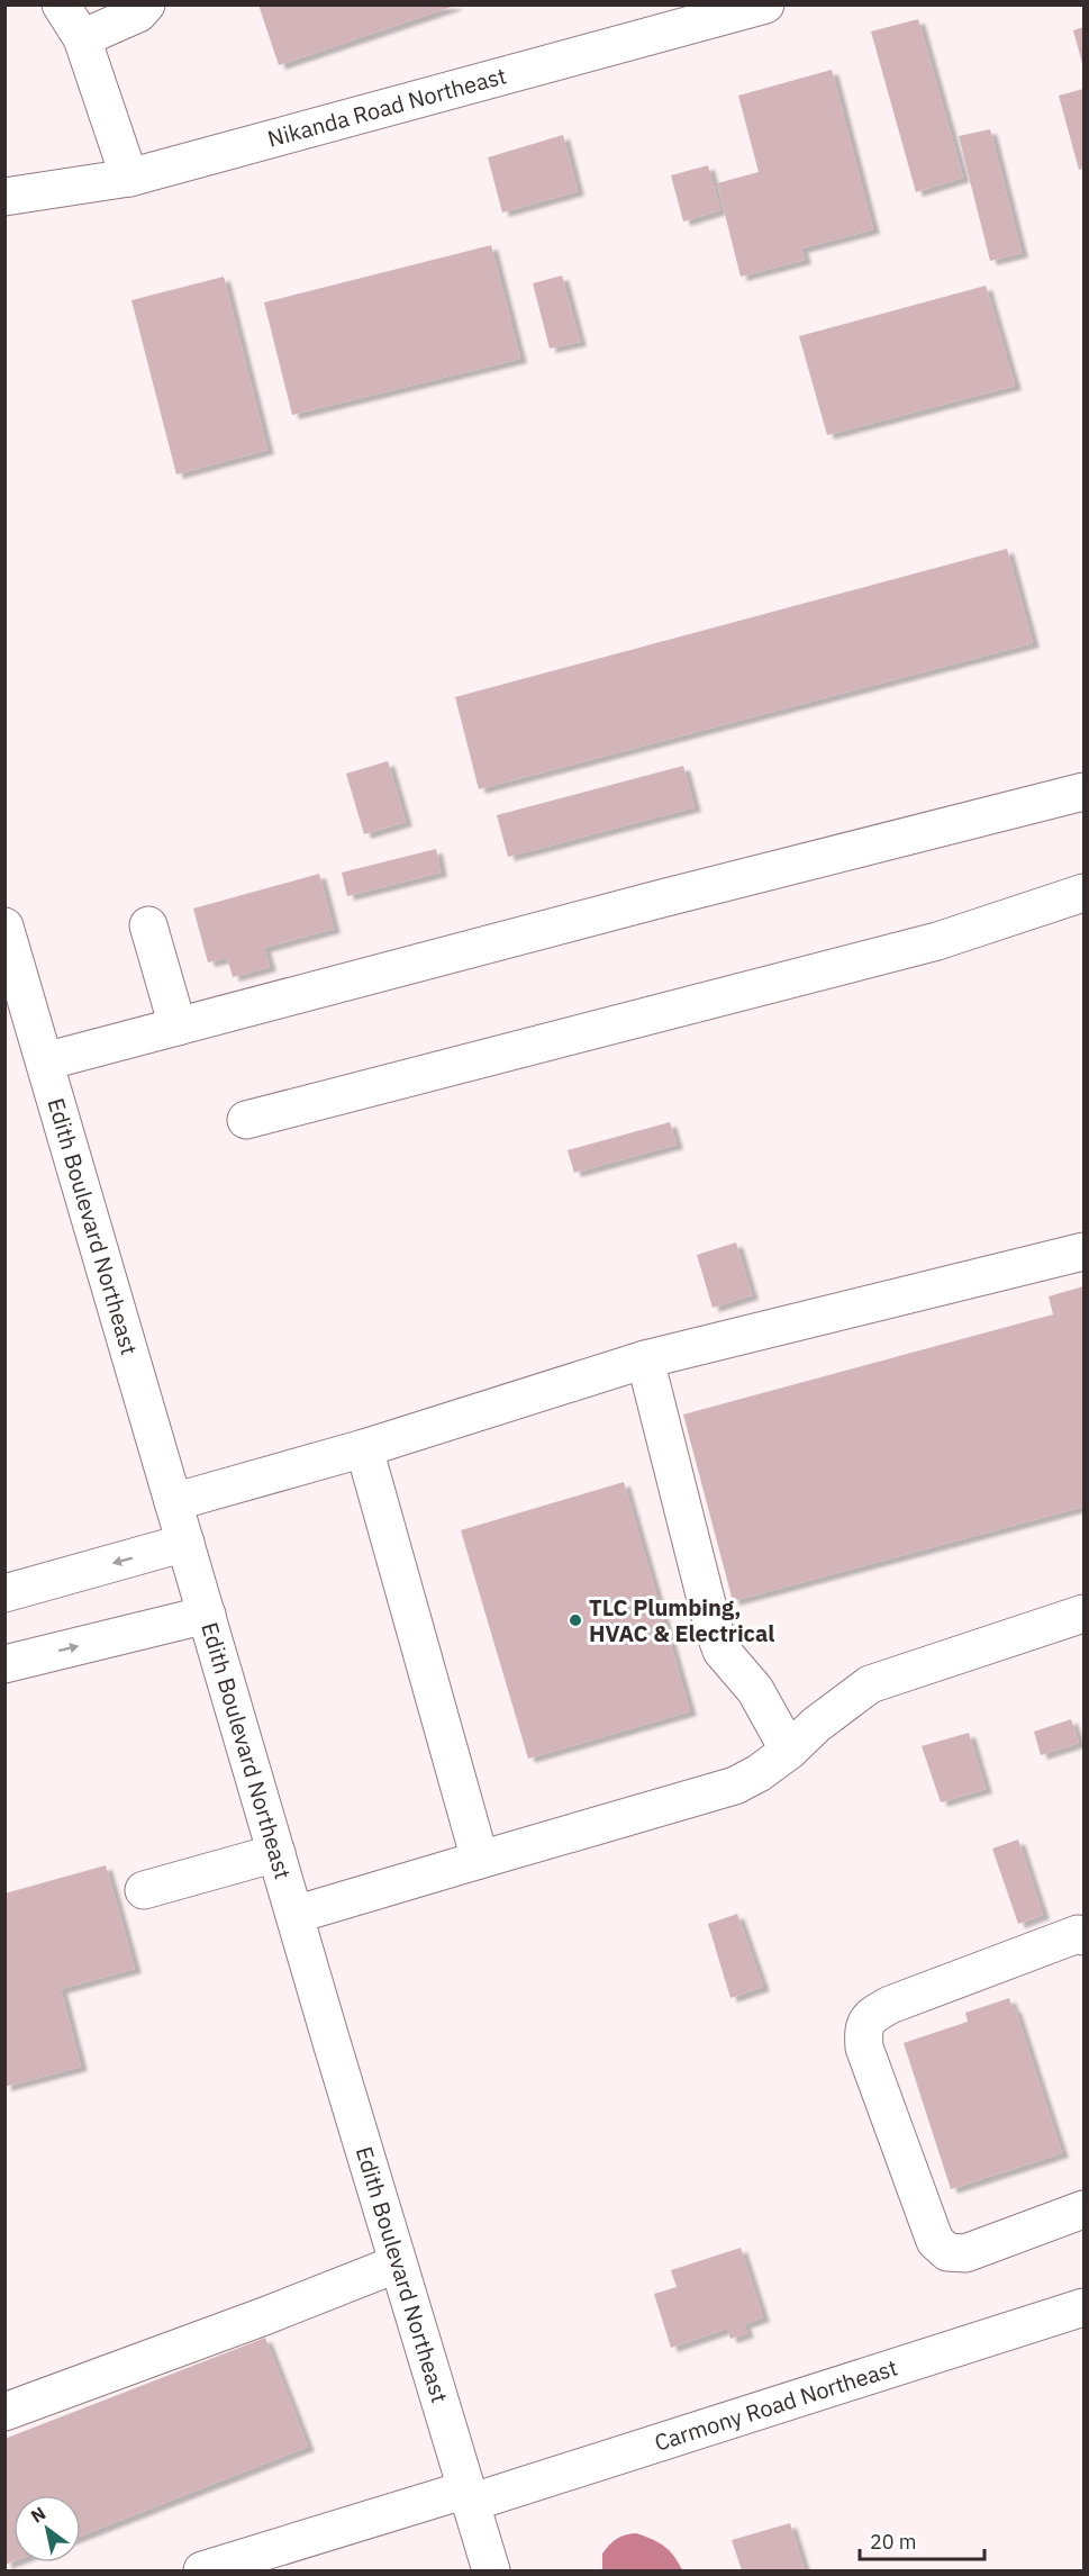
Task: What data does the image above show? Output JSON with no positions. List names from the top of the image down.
{
  "streets": {
    "street": ["Nikanda Road Northeast", "Edith Boulevard Northeast", "Carmony Road Northeast"]
  },
  "crossings": [
    ["Edith Boulevard Northeast", "Carmony Road Northeast"]
  ],
  "places": ["TLC Plumbing, HVAC & Electrical"],
  "scale_bar": "20 m",
  "north": "top left"
}
